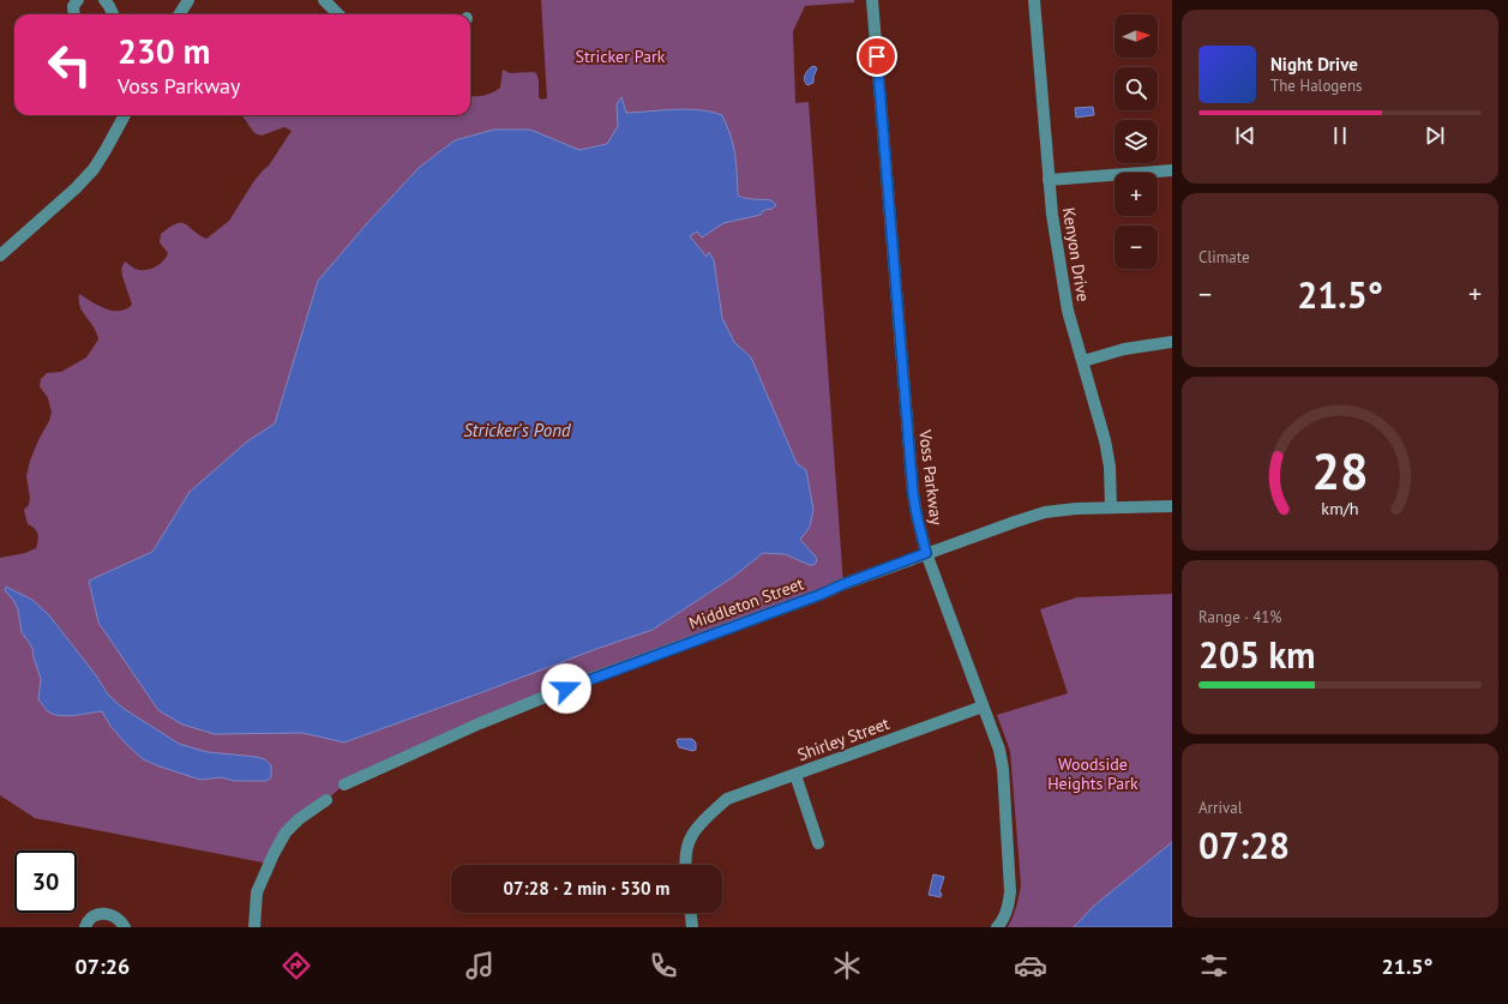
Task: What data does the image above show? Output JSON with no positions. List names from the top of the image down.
{
  "streets": {
    "street": [
      "Kenyon Drive",
      "Voss Parkway",
      "Middleton Street",
      "Shirley Street"
    ]
  },
  "crossings": [
    ["Kenyon Drive", "Middleton Street"],
    ["Voss Parkway", "Middleton Street"],
    ["Voss Parkway", "Shirley Street"]
  ],
  "water": ["Stricker's Pond"],
  "parks": ["Stricker Park", "Woodside Heights Park"],
  "north": "right",
  "page": {
    "map_buttons": ["+", "−"],
    "turn": ["230 m", "Voss Parkway"],
    "song": ["Night Drive", "The Halogens"],
    "tile": [
      "Climate",
      ["Range · 41%", "205 km"],
      ["Arrival", "07:28"]
    ],
    "heat": ["−", "21.5°", "+"],
    "limit": "30",
    "trip": "07:28 · 2 min · 530 m",
    "tabs": ["07:26", "21.5°"],
    "gauge": ["28", "km/h"]
  }
}
